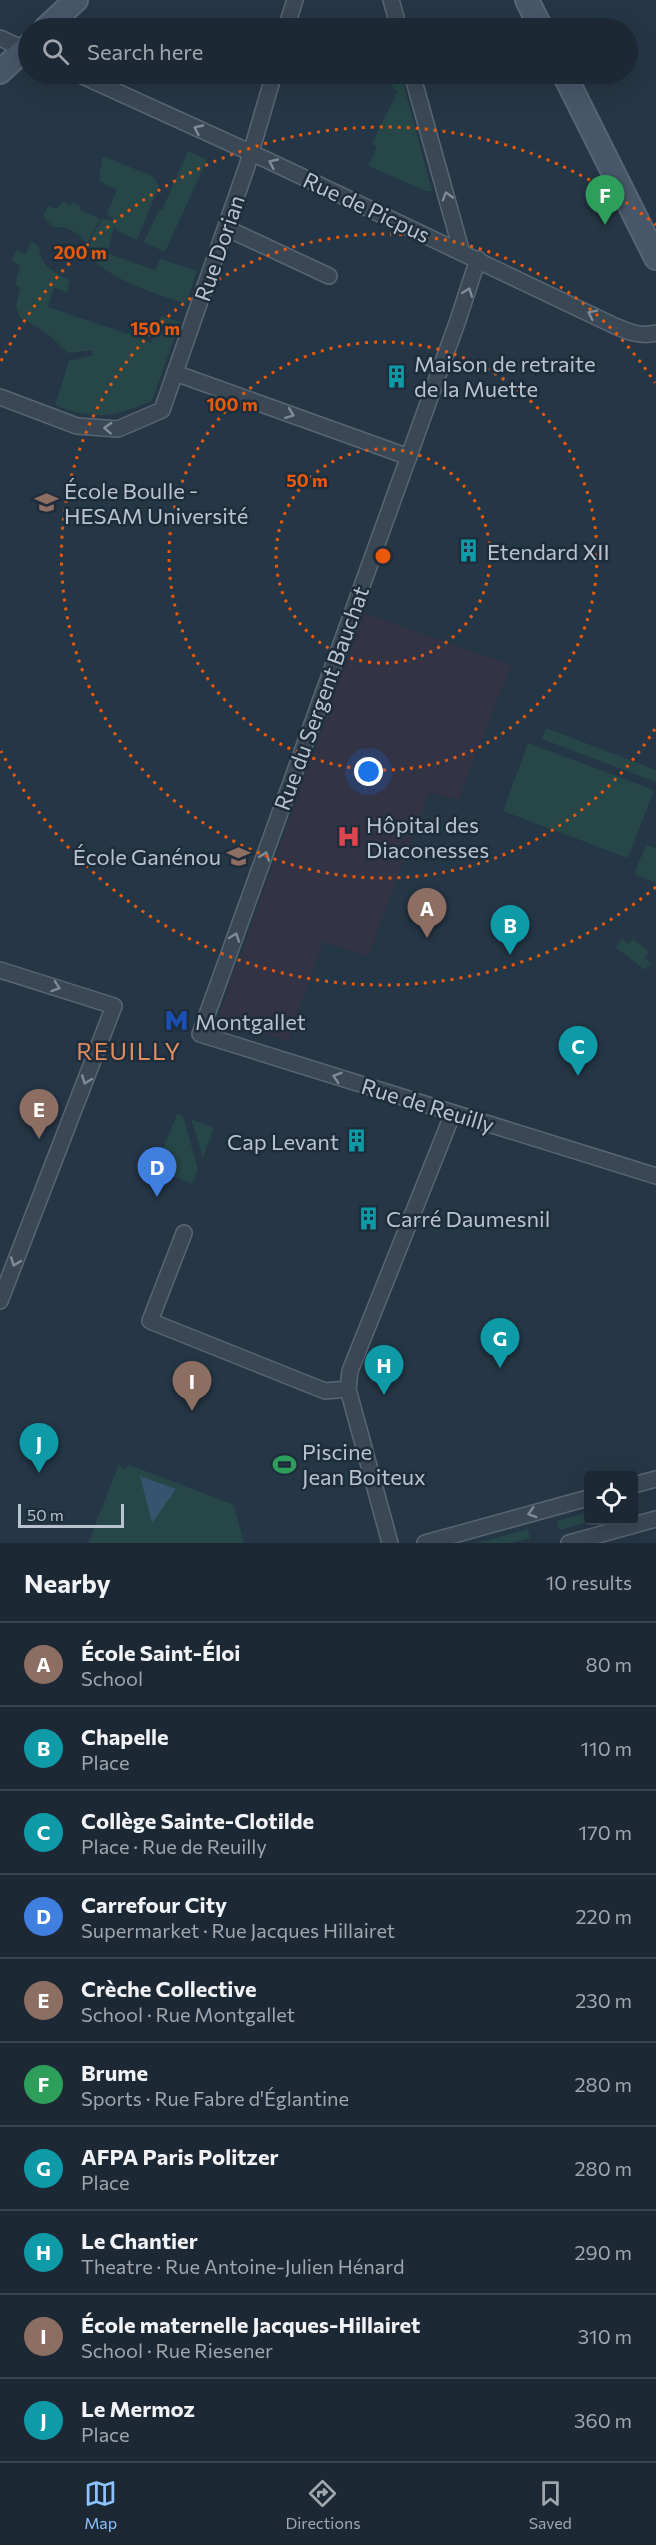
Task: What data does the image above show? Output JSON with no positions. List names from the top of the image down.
{
  "streets": {
    "street": [
      "Rue de Picpus",
      "Rue Dorian",
      "Rue du Sergent Bauchat",
      "Rue de Reuilly"
    ]
  },
  "crossings": [
    ["Rue de Picpus", "Rue Dorian"],
    ["Rue de Picpus", "Rue du Sergent Bauchat"],
    ["Rue du Sergent Bauchat", "Rue de Reuilly"]
  ],
  "one_way": ["Rue de Picpus", "Rue du Sergent Bauchat", "Rue de Reuilly"],
  "districts": ["REUILLY"],
  "places": {
    "building": [
      "Maison de retraite de la Muette",
      "Etendard XII",
      "Cap Levant",
      "Carré Daumesnil"
    ],
    "school or university": ["École Boulle - HESAM Université", "École Ganénou"],
    "hospital": ["Hôpital des Diaconesses"],
    "metro station": ["Montgallet"],
    "sports": ["Piscine Jean Boiteux"]
  },
  "scale_bar": "50 m",
  "page": {
    "search": "Search here",
    "pins": [
      "F",
      "A",
      "B",
      "C",
      "E",
      "D",
      "G",
      "H",
      "I",
      "J"
    ],
    "scale": "50 m",
    "heading": ["Nearby", "10 results"],
    "list": [
      {
        "mark": "A",
        "name": "École Saint-Éloi",
        "note": "School",
        "value": "80 m"
      },
      {
        "mark": "B",
        "name": "Chapelle",
        "note": "Place",
        "value": "110 m"
      },
      {
        "mark": "C",
        "name": "Collège Sainte-Clotilde",
        "note": "Place · Rue de Reuilly",
        "value": "170 m"
      },
      {
        "mark": "D",
        "name": "Carrefour City",
        "note": "Supermarket · Rue Jacques Hillairet",
        "value": "220 m"
      },
      {
        "mark": "E",
        "name": "Crèche Collective",
        "note": "School · Rue Montgallet",
        "value": "230 m"
      },
      {
        "mark": "F",
        "name": "Brume",
        "note": "Sports · Rue Fabre d'Églantine",
        "value": "280 m"
      },
      {
        "mark": "G",
        "name": "AFPA Paris Politzer",
        "note": "Place",
        "value": "280 m"
      },
      {
        "mark": "H",
        "name": "Le Chantier",
        "note": "Theatre · Rue Antoine-Julien Hénard",
        "value": "290 m"
      },
      {
        "mark": "I",
        "name": "École maternelle Jacques-Hillairet",
        "note": "School · Rue Riesener",
        "value": "310 m"
      },
      {
        "mark": "J",
        "name": "Le Mermoz",
        "note": "Place",
        "value": "360 m"
      }
    ],
    "nav": ["Map", "Directions", "Saved"]
  },
  "rings": [
    "200 m",
    "150 m",
    "100 m",
    "50 m"
  ]
}
